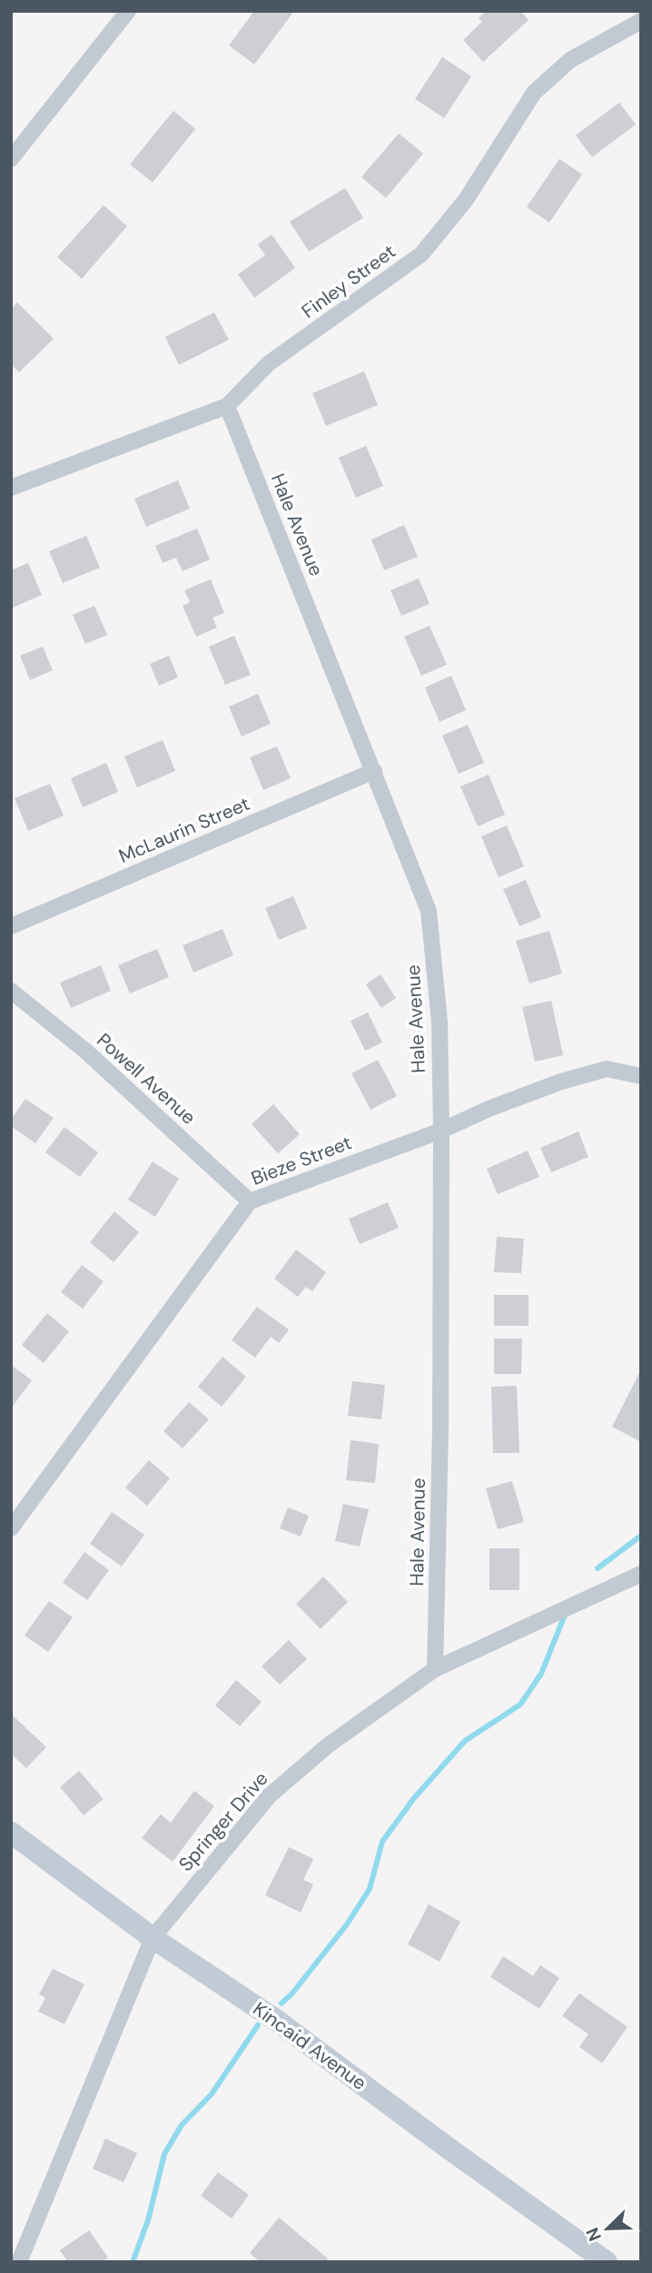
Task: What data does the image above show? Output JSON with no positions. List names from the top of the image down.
{
  "streets": {
    "street": [
      "Finley Street",
      "Hale Avenue",
      "McLaurin Street",
      "Powell Avenue",
      "Bieze Street",
      "Springer Drive",
      "Kincaid Avenue"
    ]
  },
  "crossings": [
    ["Finley Street", "Hale Avenue"],
    ["Hale Avenue", "McLaurin Street"],
    ["Hale Avenue", "Bieze Street"],
    ["Hale Avenue", "Springer Drive"],
    ["Powell Avenue", "Bieze Street"],
    ["Springer Drive", "Kincaid Avenue"]
  ],
  "north": "bottom left"
}
